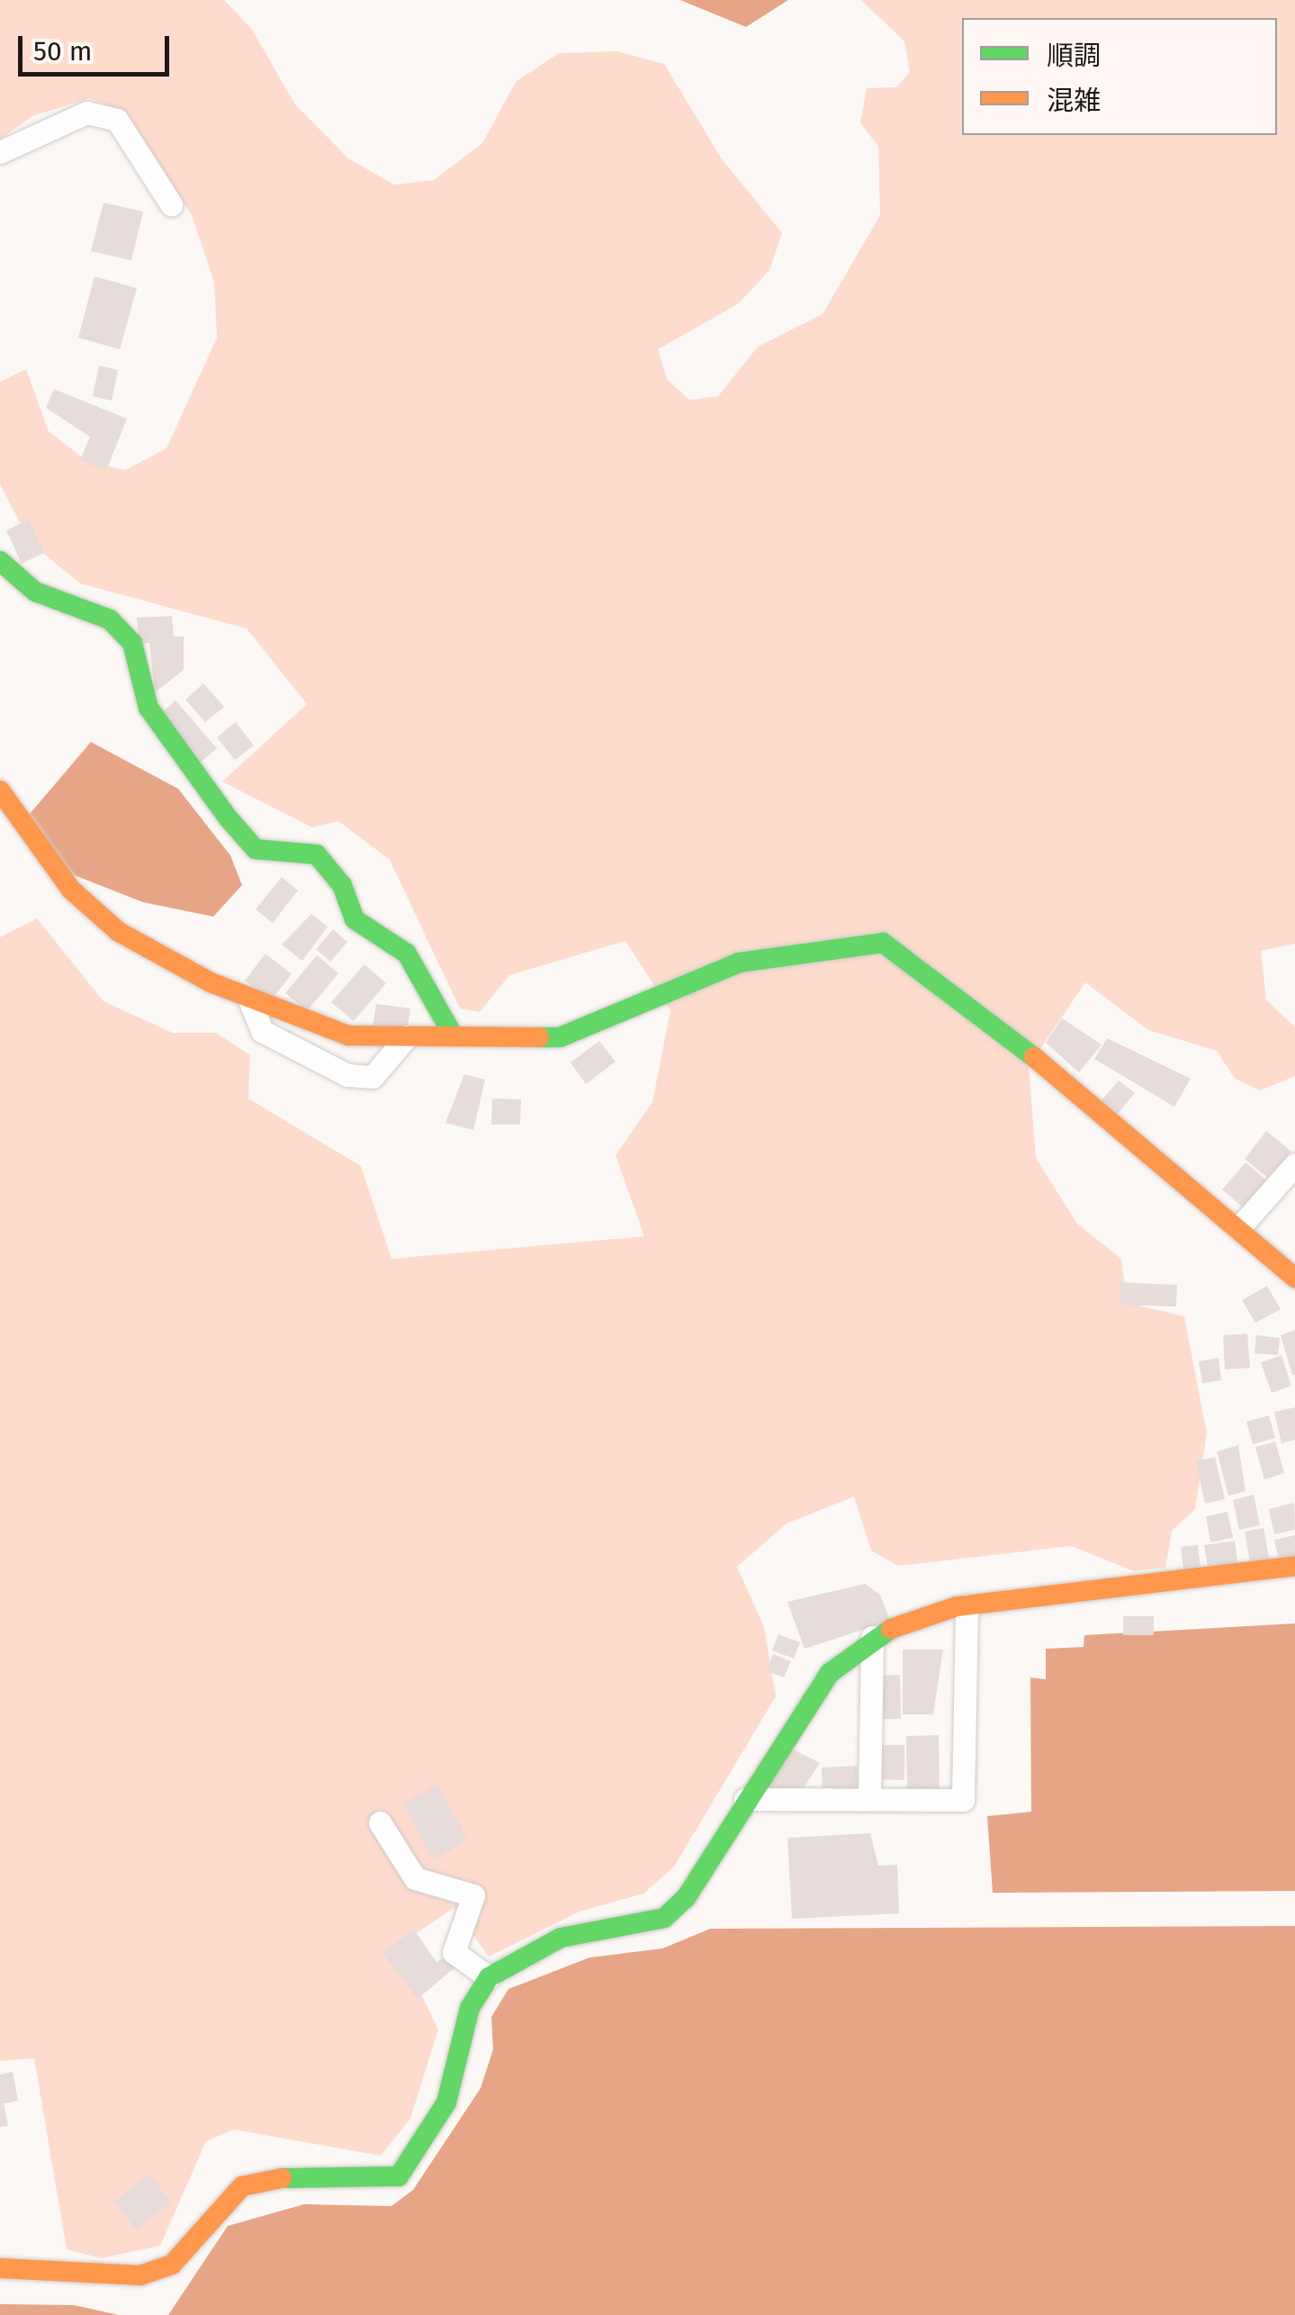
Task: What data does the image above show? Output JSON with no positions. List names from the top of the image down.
{
  "legend": ["順調", "混雑"],
  "scale_bar": "50 m"
}
